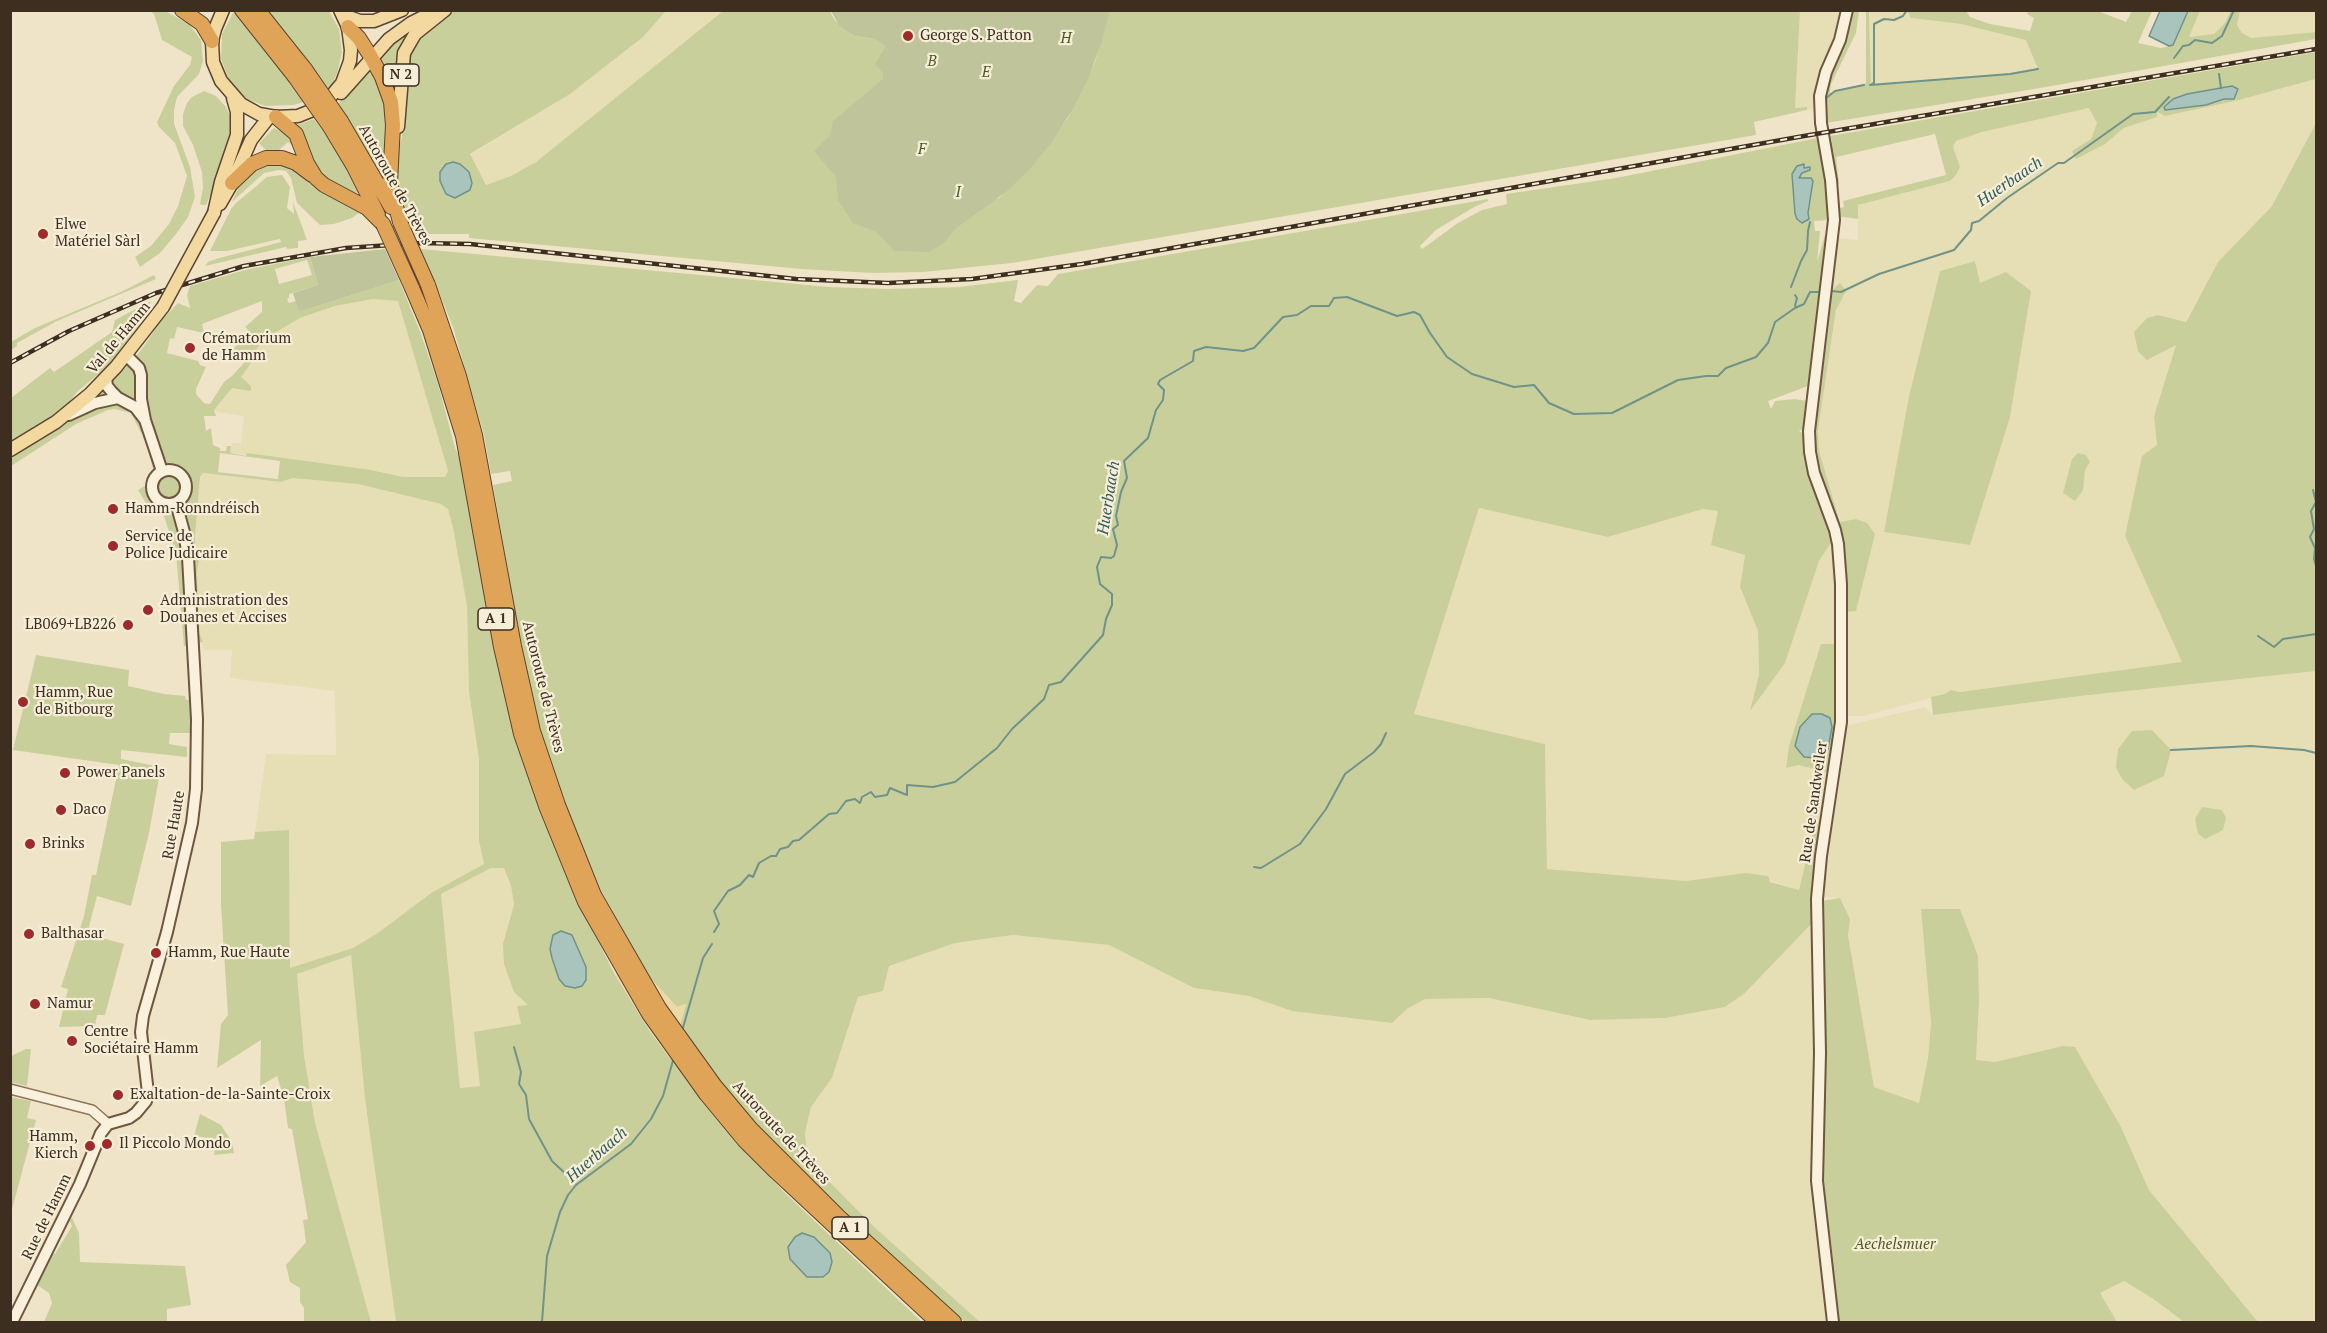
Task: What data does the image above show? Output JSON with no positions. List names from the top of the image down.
{
  "streets": {
    "highway": ["N 2", "Autoroute de Trèves", "A 1"],
    "main road": [
      "Val de Hamm",
      "Rue de Sandweiler",
      "Rue Haute",
      "Rue de Hamm"
    ]
  },
  "crossings": [
    ["N 2", "Autoroute de Trèves"],
    ["Autoroute de Trèves", "A 1"],
    ["Val de Hamm", "A 1"],
    ["Rue Haute", "Rue de Hamm"]
  ],
  "water": ["Huerbaach"],
  "parks": [
    "H",
    "B",
    "E",
    "F",
    "I",
    "Aechelsmuer"
  ],
  "places": [
    "George S. Patton",
    "Elwe Matériel Sàrl",
    "Crématorium de Hamm",
    "Hamm-Ronndréisch",
    "Service de Police Judicaire",
    "Administration des Douanes et Accises",
    "LB069+LB226",
    "Hamm, Rue de Bitbourg",
    "Power Panels",
    "Daco",
    "Brinks",
    "Balthasar",
    "Hamm, Rue Haute",
    "Namur",
    "Centre Sociétaire Hamm",
    "Exaltation-de-la-Sainte-Croix",
    "Il Piccolo Mondo",
    "Hamm, Kierch"
  ]
}
